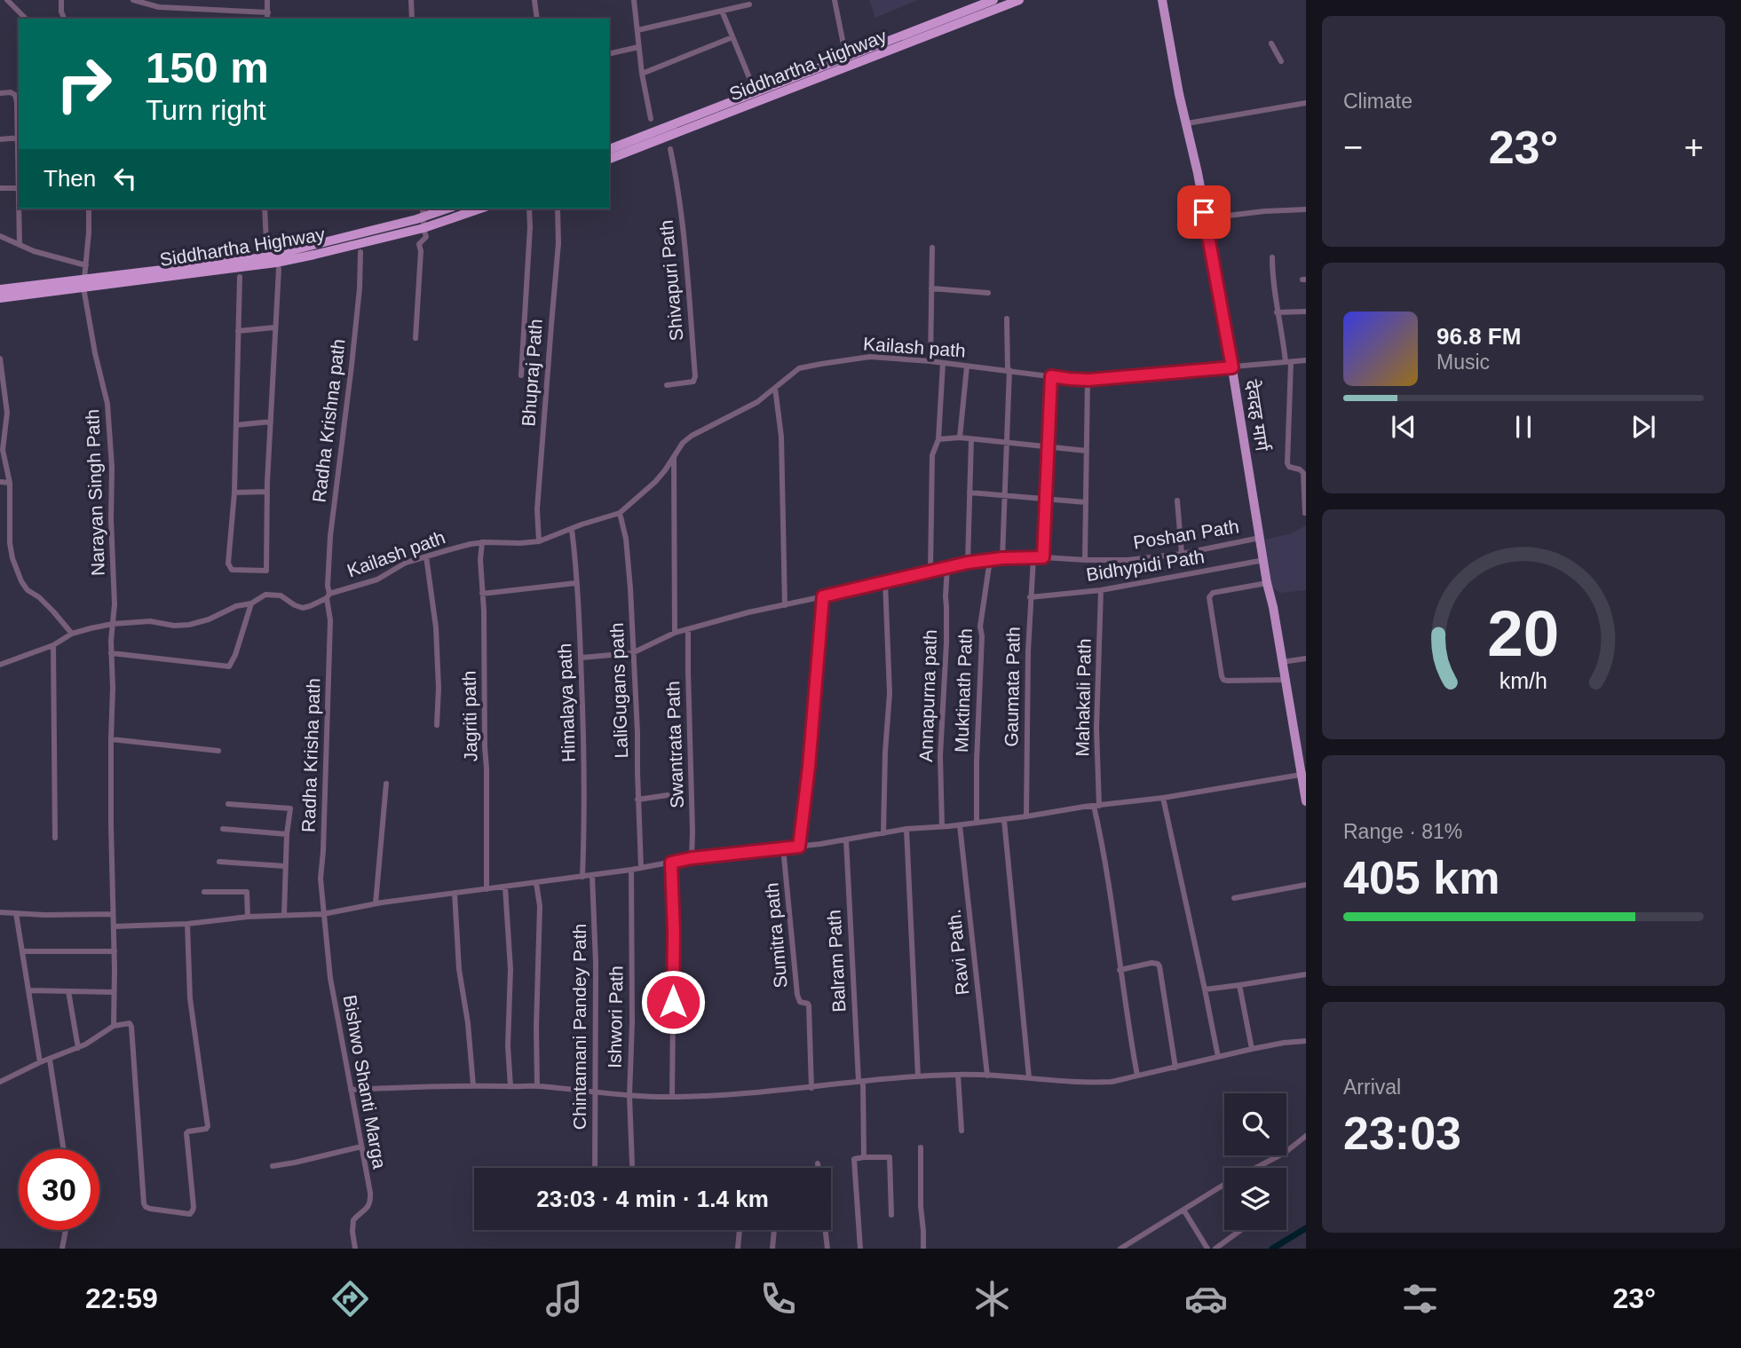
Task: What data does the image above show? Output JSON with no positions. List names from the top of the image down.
{
  "streets": {
    "highway": ["Siddhartha Highway"],
    "main road": ["देवदह मार्ग"],
    "street": [
      "Shivapuri Path",
      "Kailash path",
      "Bhupraj Path",
      "Radha Krishna path",
      "Narayan Singh Path",
      "Poshan Path",
      "Bidhypidi Path",
      "Gaumata Path",
      "LaliGugans path",
      "Muktinath Path",
      "Annapurna path",
      "Mahakali Path",
      "Himalaya path",
      "Jagriti path",
      "Swantrata Path",
      "Radha Krisha path",
      "Sumitra path",
      "Ravi Path.",
      "Balram Path",
      "Ishwori Path",
      "Chintamani Pandey Path",
      "Bishwo Shanti Marga"
    ]
  },
  "crossings": [
    ["Siddhartha Highway", "Narayan Singh Path"],
    ["Kailash path", "Bhupraj Path"],
    ["Kailash path", "देवदह मार्ग"],
    ["Kailash path", "Radha Krishna path"],
    ["Kailash path", "LaliGugans path"],
    ["Kailash path", "Himalaya path"],
    ["Kailash path", "Jagriti path"],
    ["Kailash path", "Radha Krisha path"],
    ["देवदह मार्ग", "Poshan Path"],
    ["देवदह मार्ग", "Bidhypidi Path"],
    ["Radha Krishna path", "Radha Krisha path"],
    ["Poshan Path", "Gaumata Path"],
    ["Poshan Path", "LaliGugans path"],
    ["Poshan Path", "Muktinath Path"],
    ["Poshan Path", "Annapurna path"],
    ["Poshan Path", "Swantrata Path"],
    ["Bidhypidi Path", "Gaumata Path"],
    ["Bidhypidi Path", "Mahakali Path"],
    ["Radha Krisha path", "Bishwo Shanti Marga"]
  ],
  "page": {
    "tile": [
      "Climate",
      ["Range · 81%", "405 km"],
      ["Arrival", "23:03"]
    ],
    "turn": ["150 m", "Turn right"],
    "heat": ["−", "23°", "+"],
    "then": "Then",
    "song": ["96.8 FM", "Music"],
    "limit": "30",
    "trip": "23:03 · 4 min · 1.4 km",
    "tabs": ["22:59", "23°"],
    "gauge": ["20", "km/h"]
  }
}
